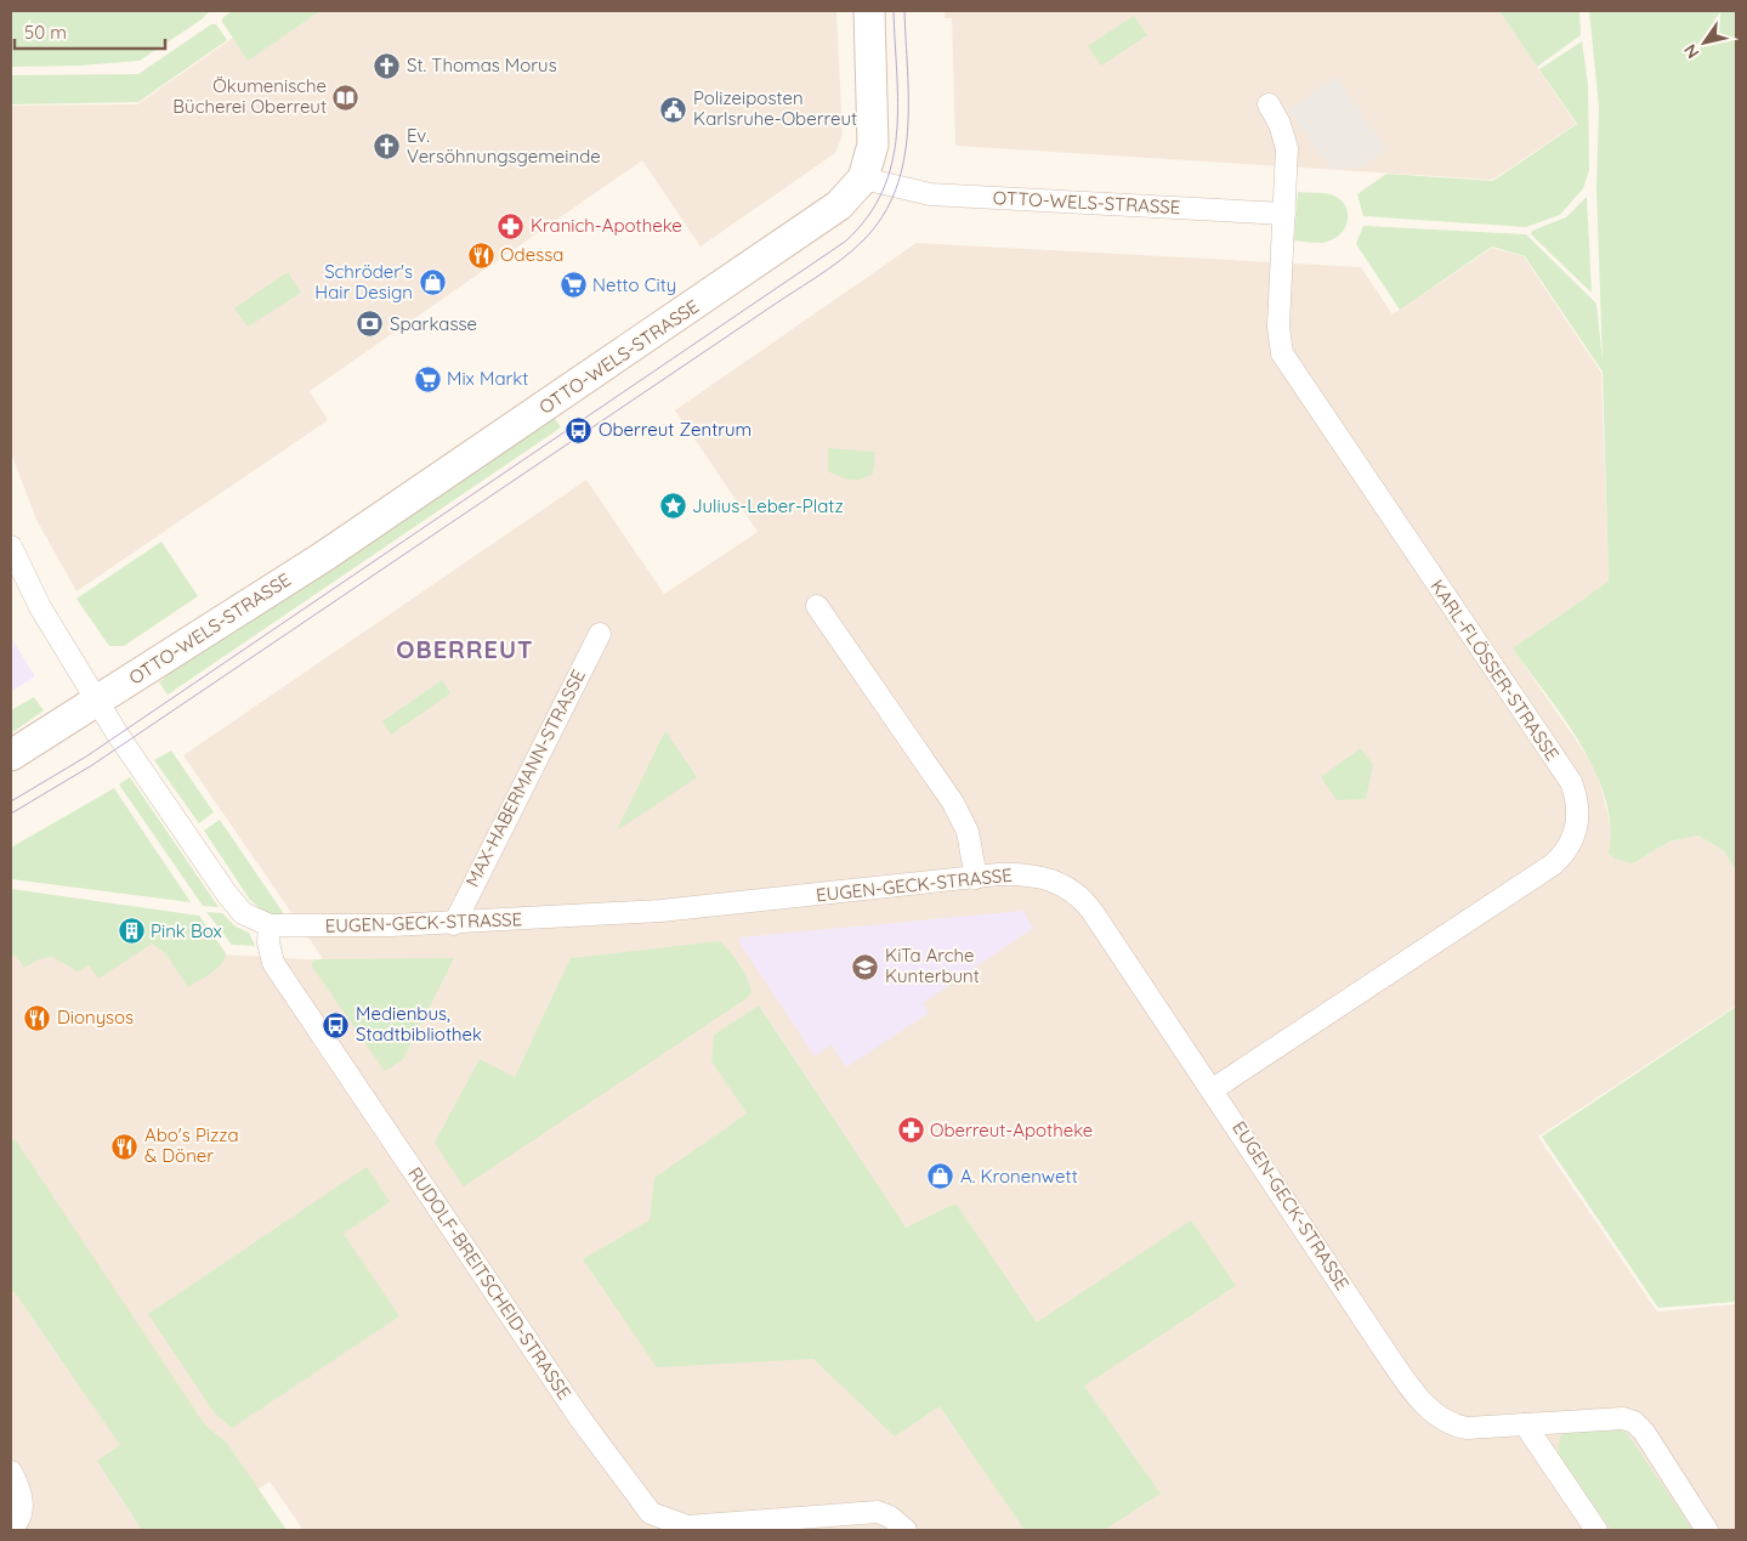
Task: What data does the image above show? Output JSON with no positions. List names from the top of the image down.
{
  "streets": {
    "street": [
      "OTTO-WELS-STRASSE",
      "KARL-FLÖSSER-STRASSE",
      "MAX-HABERMANN-STRASSE",
      "EUGEN-GECK-STRASSE",
      "RUDOLF-BREITSCHEID-STRASSE"
    ]
  },
  "crossings": [
    ["OTTO-WELS-STRASSE", "KARL-FLÖSSER-STRASSE"],
    ["OTTO-WELS-STRASSE", "EUGEN-GECK-STRASSE"],
    ["KARL-FLÖSSER-STRASSE", "EUGEN-GECK-STRASSE"],
    ["MAX-HABERMANN-STRASSE", "EUGEN-GECK-STRASSE"],
    ["EUGEN-GECK-STRASSE", "RUDOLF-BREITSCHEID-STRASSE"]
  ],
  "districts": ["OBERREUT"],
  "places": {
    "church": ["St. Thomas Morus", "Ev. Versöhnungsgemeinde"],
    "library": ["Ökumenische Bücherei Oberreut"],
    "public building": ["Polizeiposten Karlsruhe-Oberreut"],
    "pharmacy": ["Kranich-Apotheke", "Oberreut-Apotheke"],
    "restaurant": ["Odessa", "Dionysos", "Abo's Pizza & Döner"],
    "shop": ["Schröder's Hair Design", "A. Kronenwett"],
    "supermarket": ["Netto City", "Mix Markt"],
    "bank": ["Sparkasse"],
    "bus stop": ["Oberreut Zentrum", "Medienbus, Stadtbibliothek"],
    "place": ["Julius-Leber-Platz"],
    "building": ["Pink Box"],
    "school or university": ["KiTa Arche Kunterbunt"]
  },
  "scale_bar": "50 m",
  "north": "bottom left"
}
